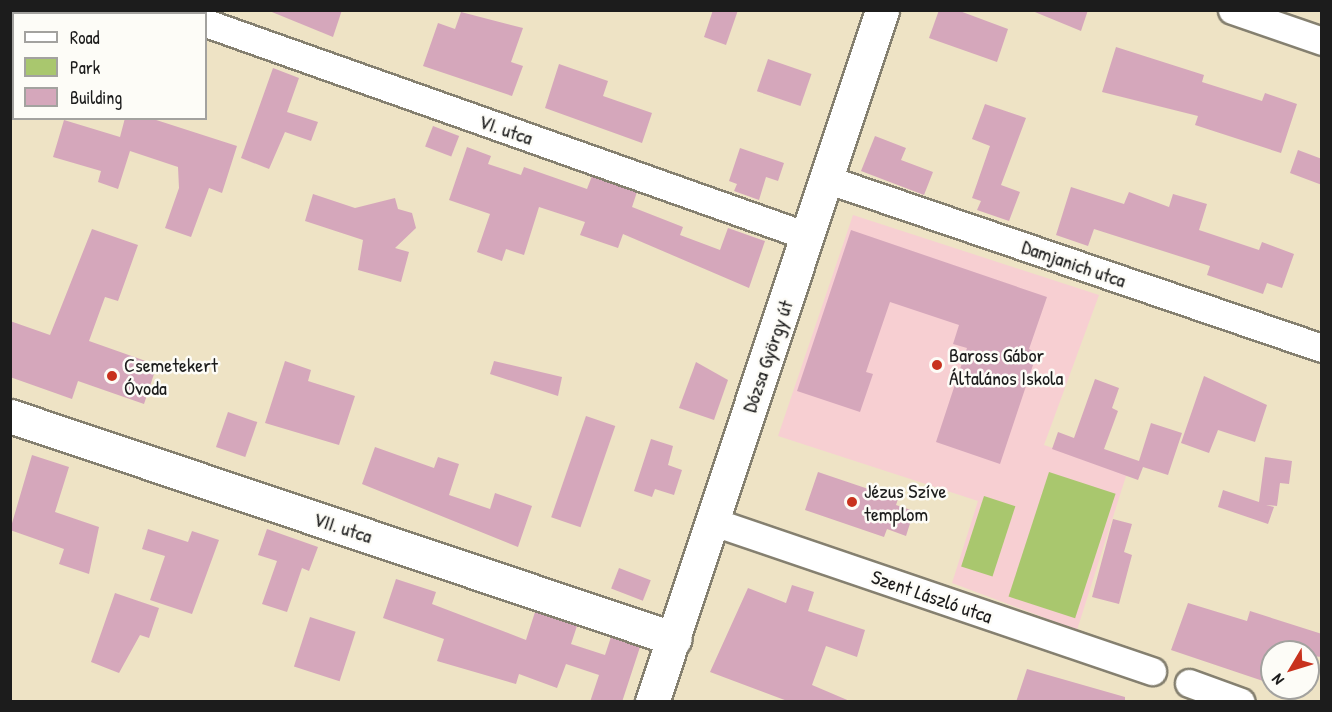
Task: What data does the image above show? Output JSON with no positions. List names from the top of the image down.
{
  "streets": {
    "street": [
      "VI. utca",
      "Damjanich utca",
      "Dózsa György út",
      "VII. utca",
      "Szent László utca"
    ]
  },
  "crossings": [
    ["VI. utca", "Dózsa György út"],
    ["Damjanich utca", "Dózsa György út"],
    ["Dózsa György út", "VII. utca"],
    ["Dózsa György út", "Szent László utca"]
  ],
  "places": ["Baross Gábor Általános Iskola", "Csemetekert Óvoda", "Jézus Szíve templom"],
  "legend": ["Road", "Park", "Building"],
  "north": "bottom left"
}
